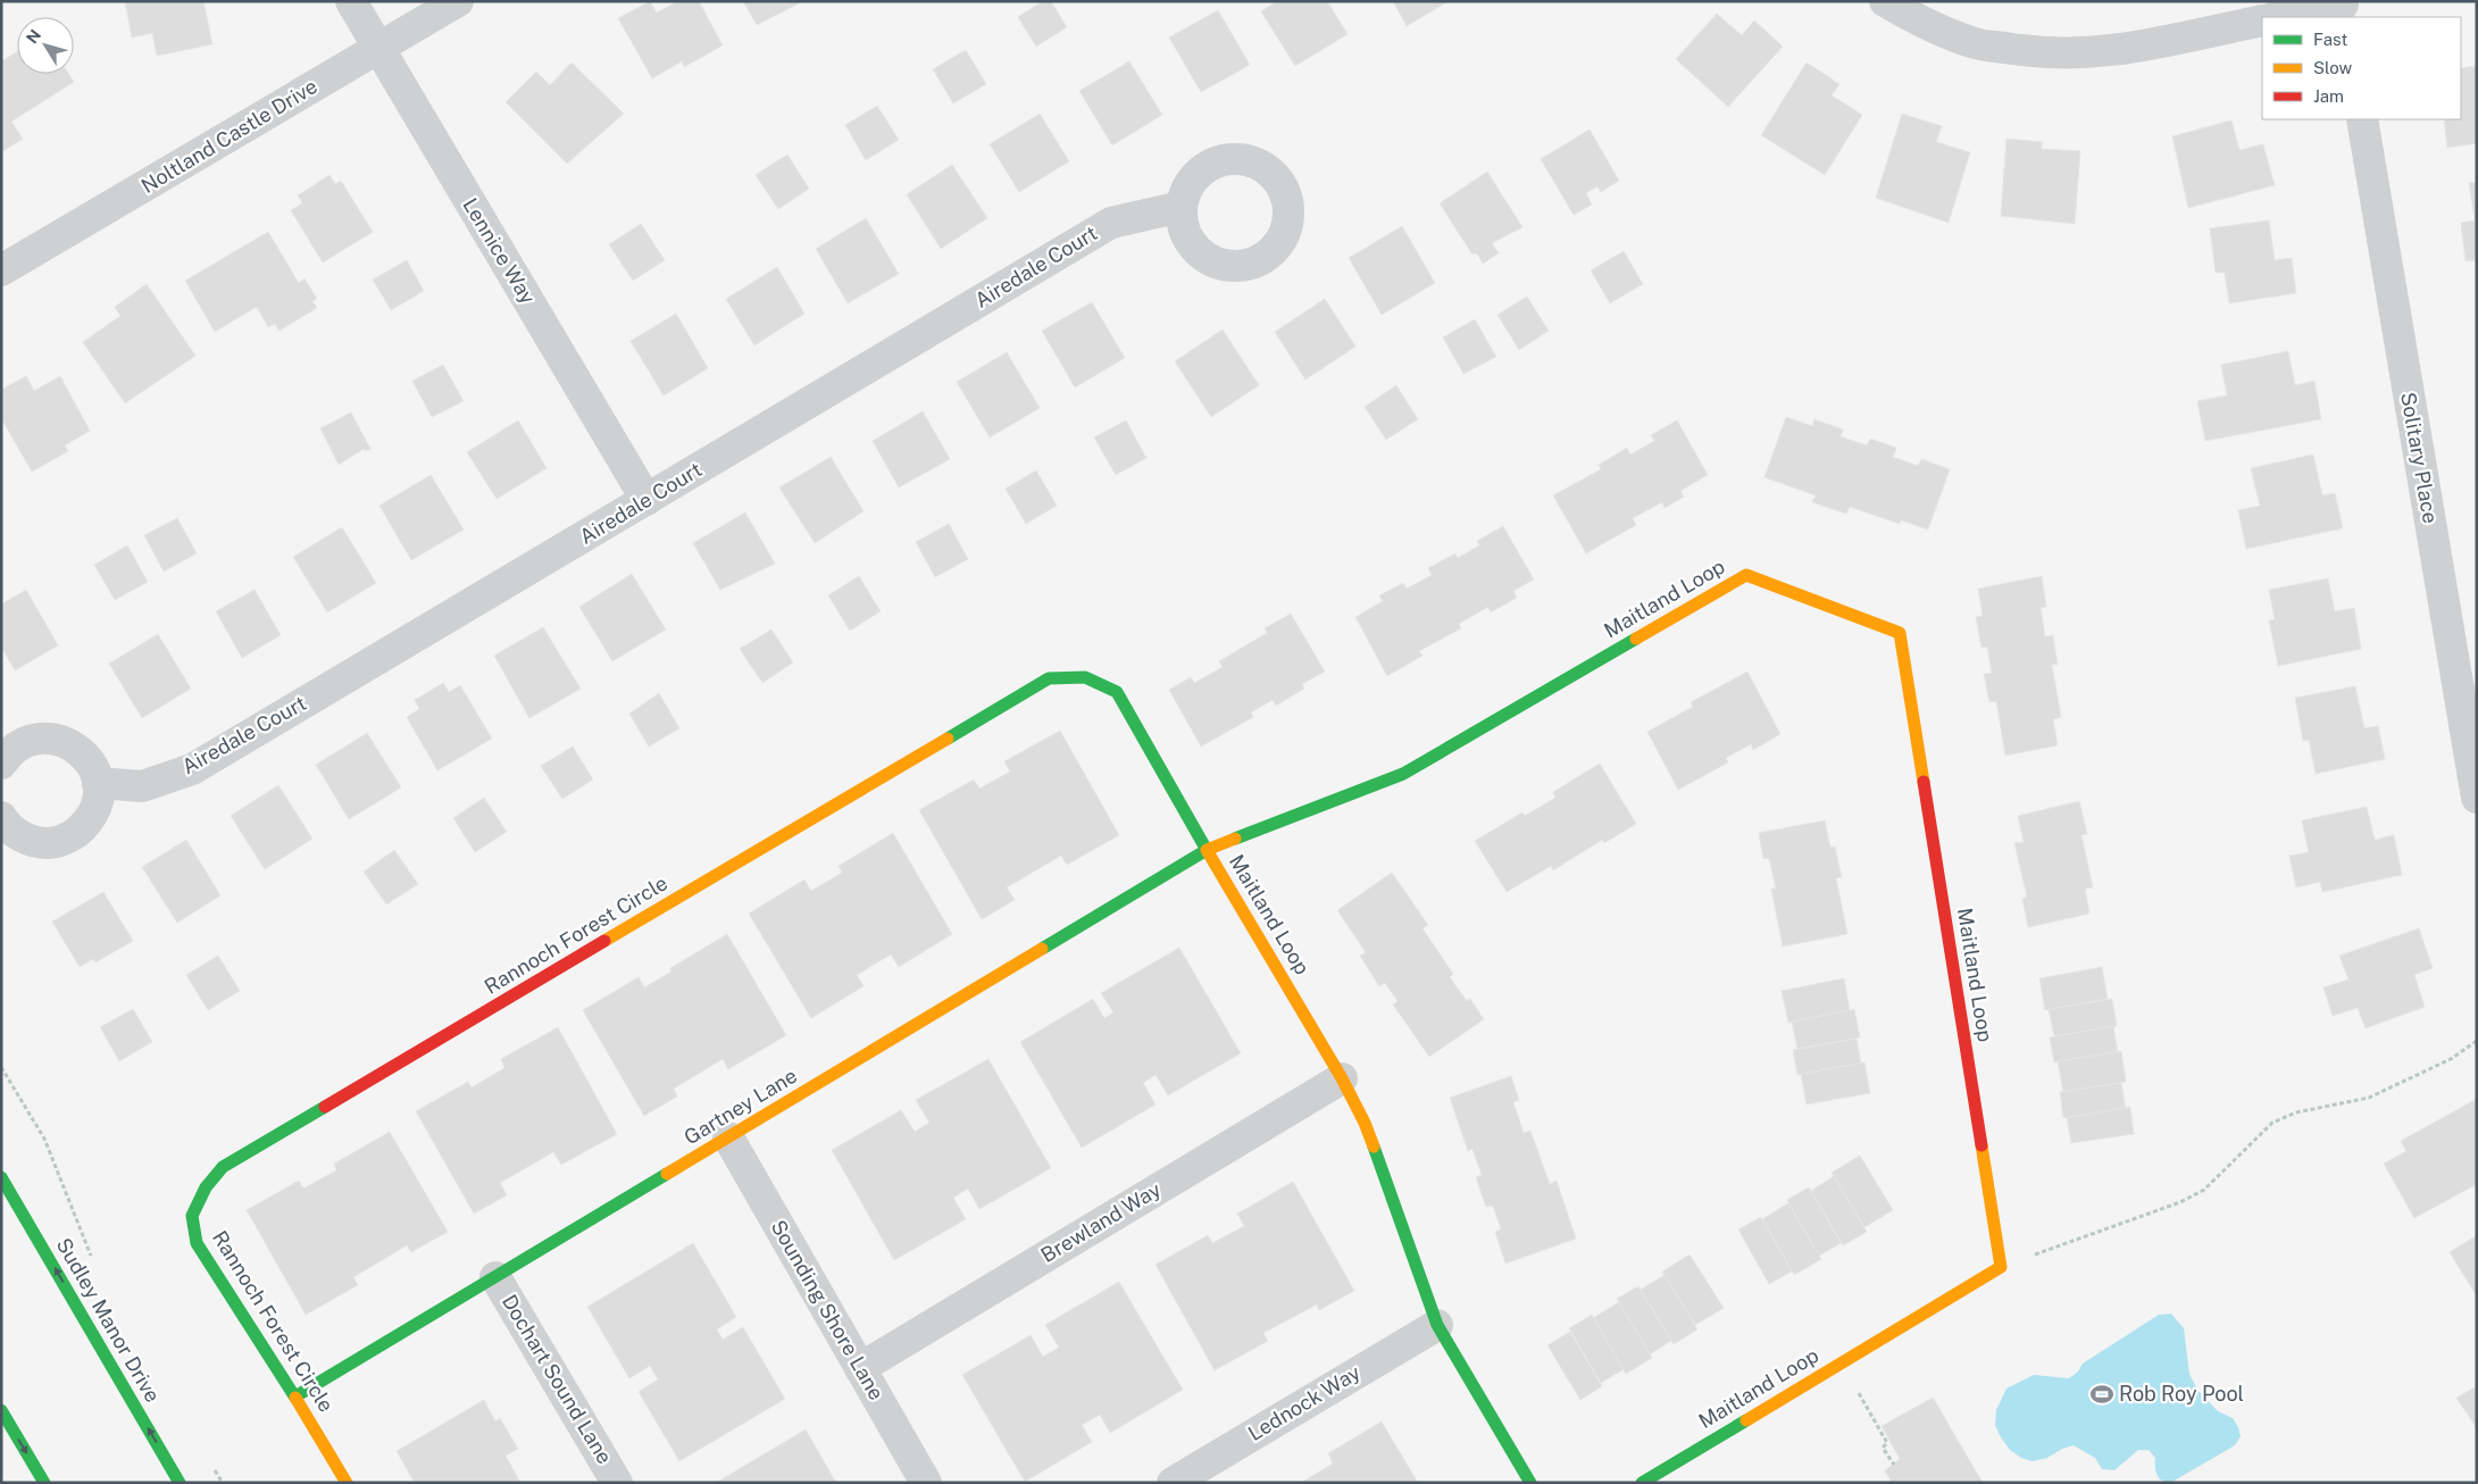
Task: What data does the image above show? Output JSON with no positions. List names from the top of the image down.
{
  "streets": {
    "street": [
      "Noltland Castle Drive",
      "Lennice Way",
      "Airedale Court",
      "Solitary Place",
      "Maitland Loop",
      "Rannoch Forest Circle",
      "Gartney Lane",
      "Brewland Way",
      "Sounding Shore Lane",
      "Sudley Manor Drive",
      "Dochart Sound Lane",
      "Lednock Way"
    ]
  },
  "crossings": [
    ["Noltland Castle Drive", "Lennice Way"],
    ["Lennice Way", "Airedale Court"],
    ["Maitland Loop", "Rannoch Forest Circle"],
    ["Maitland Loop", "Gartney Lane"],
    ["Maitland Loop", "Brewland Way"],
    ["Maitland Loop", "Lednock Way"],
    ["Rannoch Forest Circle", "Gartney Lane"],
    ["Gartney Lane", "Sounding Shore Lane"],
    ["Gartney Lane", "Dochart Sound Lane"],
    ["Brewland Way", "Sounding Shore Lane"]
  ],
  "one_way": ["Sudley Manor Drive"],
  "places": {
    "sports": ["Rob Roy Pool"]
  },
  "legend": ["Fast", "Slow", "Jam"],
  "north": "top left"
}
